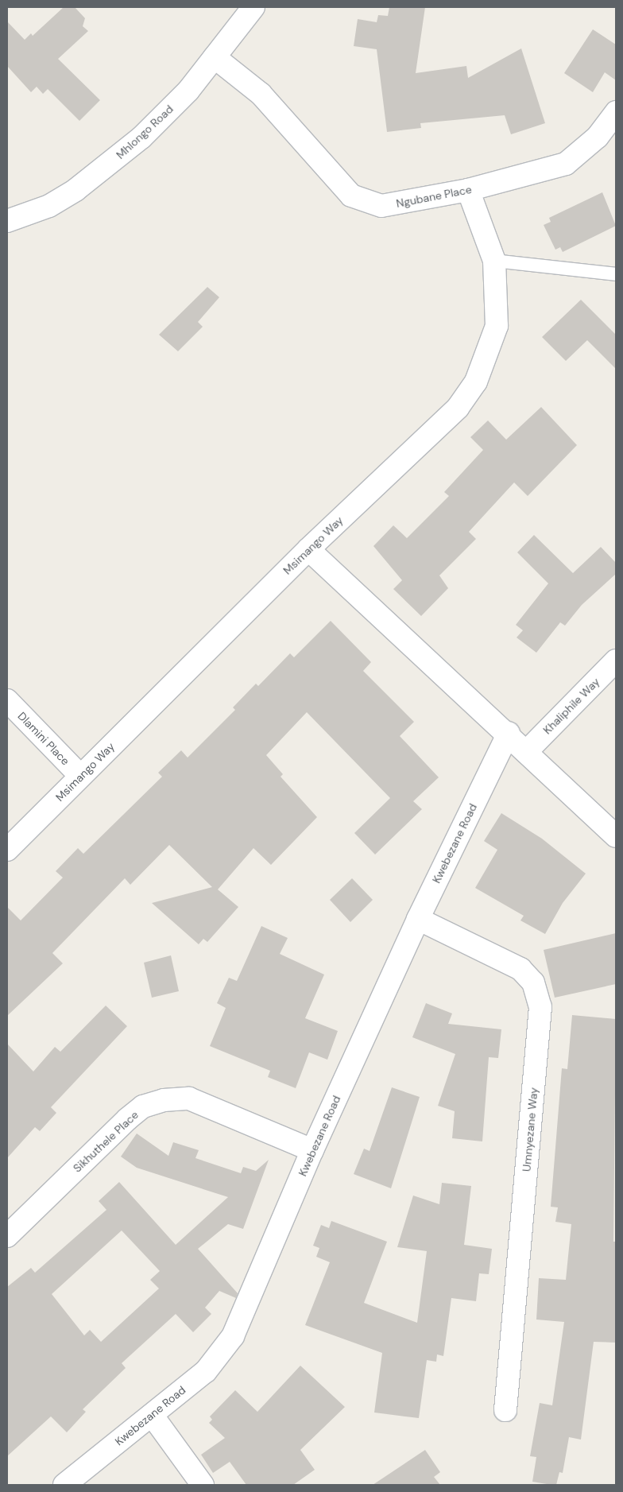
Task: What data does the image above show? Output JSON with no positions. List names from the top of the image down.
{
  "streets": {
    "street": [
      "Mhlongo Road",
      "Ngubane Place",
      "Msimango Way",
      "Khaliphile Way",
      "Dlamini Place",
      "Kwebezane Road",
      "Umnyezane Way",
      "Sikhuthele Place"
    ]
  },
  "crossings": [
    ["Mhlongo Road", "Ngubane Place"],
    ["Ngubane Place", "Msimango Way"],
    ["Msimango Way", "Dlamini Place"],
    ["Kwebezane Road", "Umnyezane Way"],
    ["Kwebezane Road", "Sikhuthele Place"]
  ]
}
